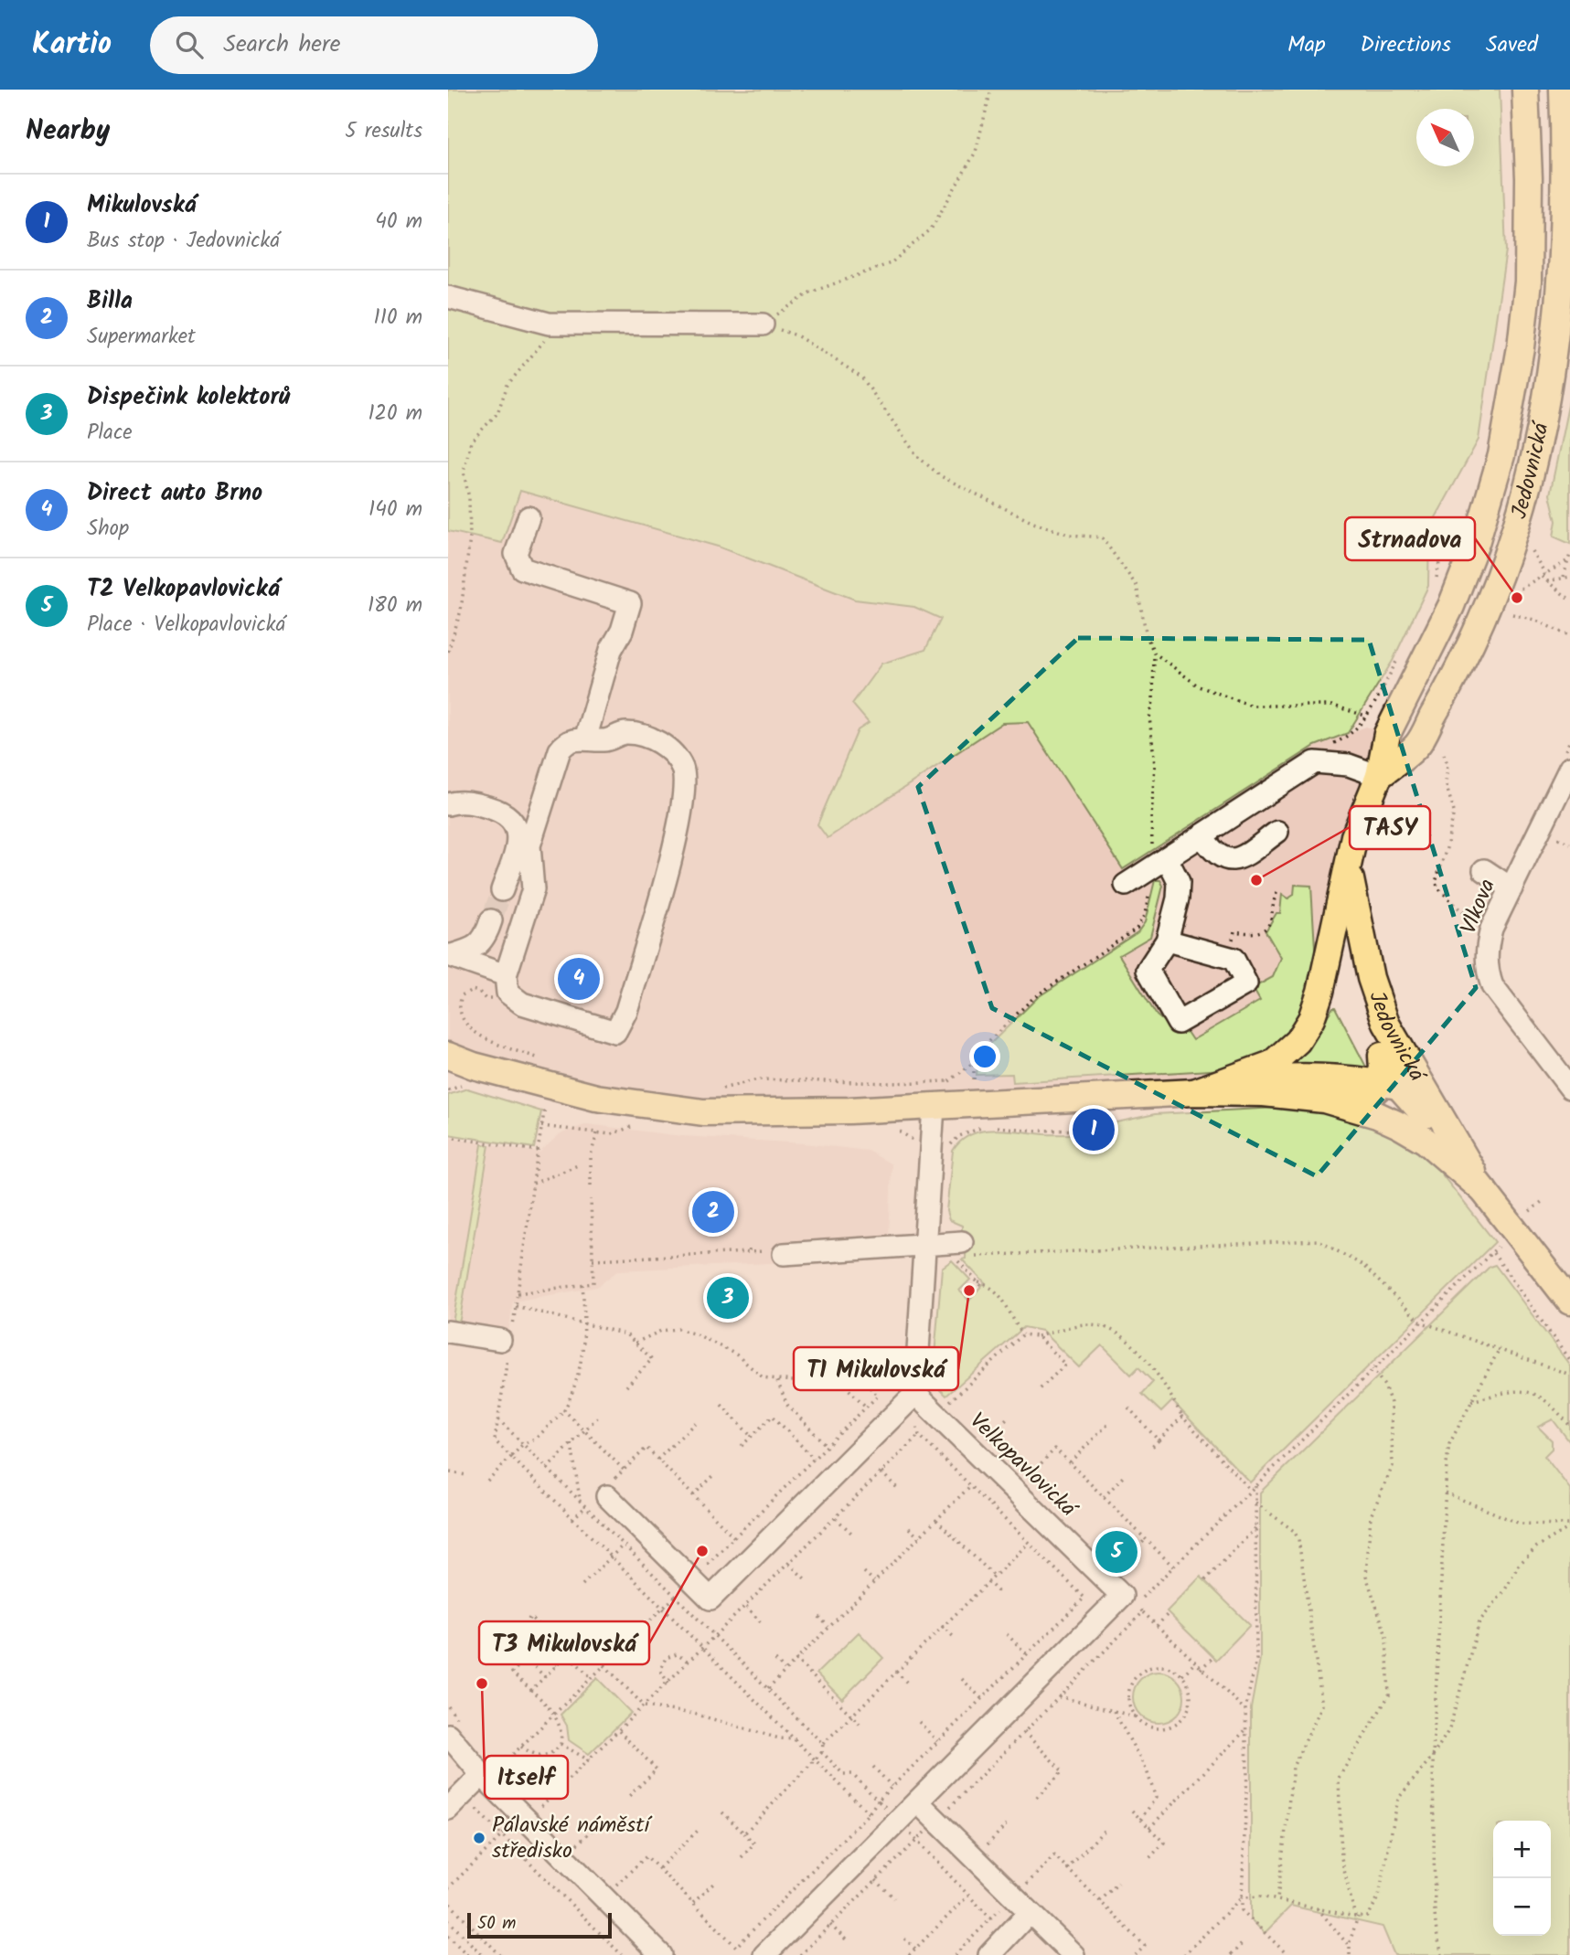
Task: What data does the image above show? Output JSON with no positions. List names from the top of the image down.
{
  "streets": {
    "main road": ["Jedovnická"],
    "street": ["Vlkova", "Velkopavlovická"]
  },
  "places": [
    "Strnadova",
    "TASY",
    "T1 Mikulovská",
    "T3 Mikulovská",
    "Itself",
    "Pálavské náměstí středisko"
  ],
  "scale_bar": "50 m",
  "north": "top left",
  "page": {
    "header": "Kartio",
    "search": "Search here",
    "nav": ["Map", "Directions", "Saved"],
    "heading": ["Nearby", "5 results"],
    "list": [
      {
        "mark": "1",
        "name": "Mikulovská",
        "note": "Bus stop · Jedovnická",
        "value": "40 m"
      },
      {
        "mark": "2",
        "name": "Billa",
        "note": "Supermarket",
        "value": "110 m"
      },
      {
        "mark": "3",
        "name": "Dispečink kolektorů",
        "note": "Place",
        "value": "120 m"
      },
      {
        "mark": "4",
        "name": "Direct auto Brno",
        "note": "Shop",
        "value": "140 m"
      },
      {
        "mark": "5",
        "name": "T2 Velkopavlovická",
        "note": "Place · Velkopavlovická",
        "value": "180 m"
      }
    ],
    "pins": [
      "4",
      "1",
      "2",
      "3",
      "5"
    ],
    "map_buttons": ["+", "−"],
    "scale": "50 m"
  }
}
